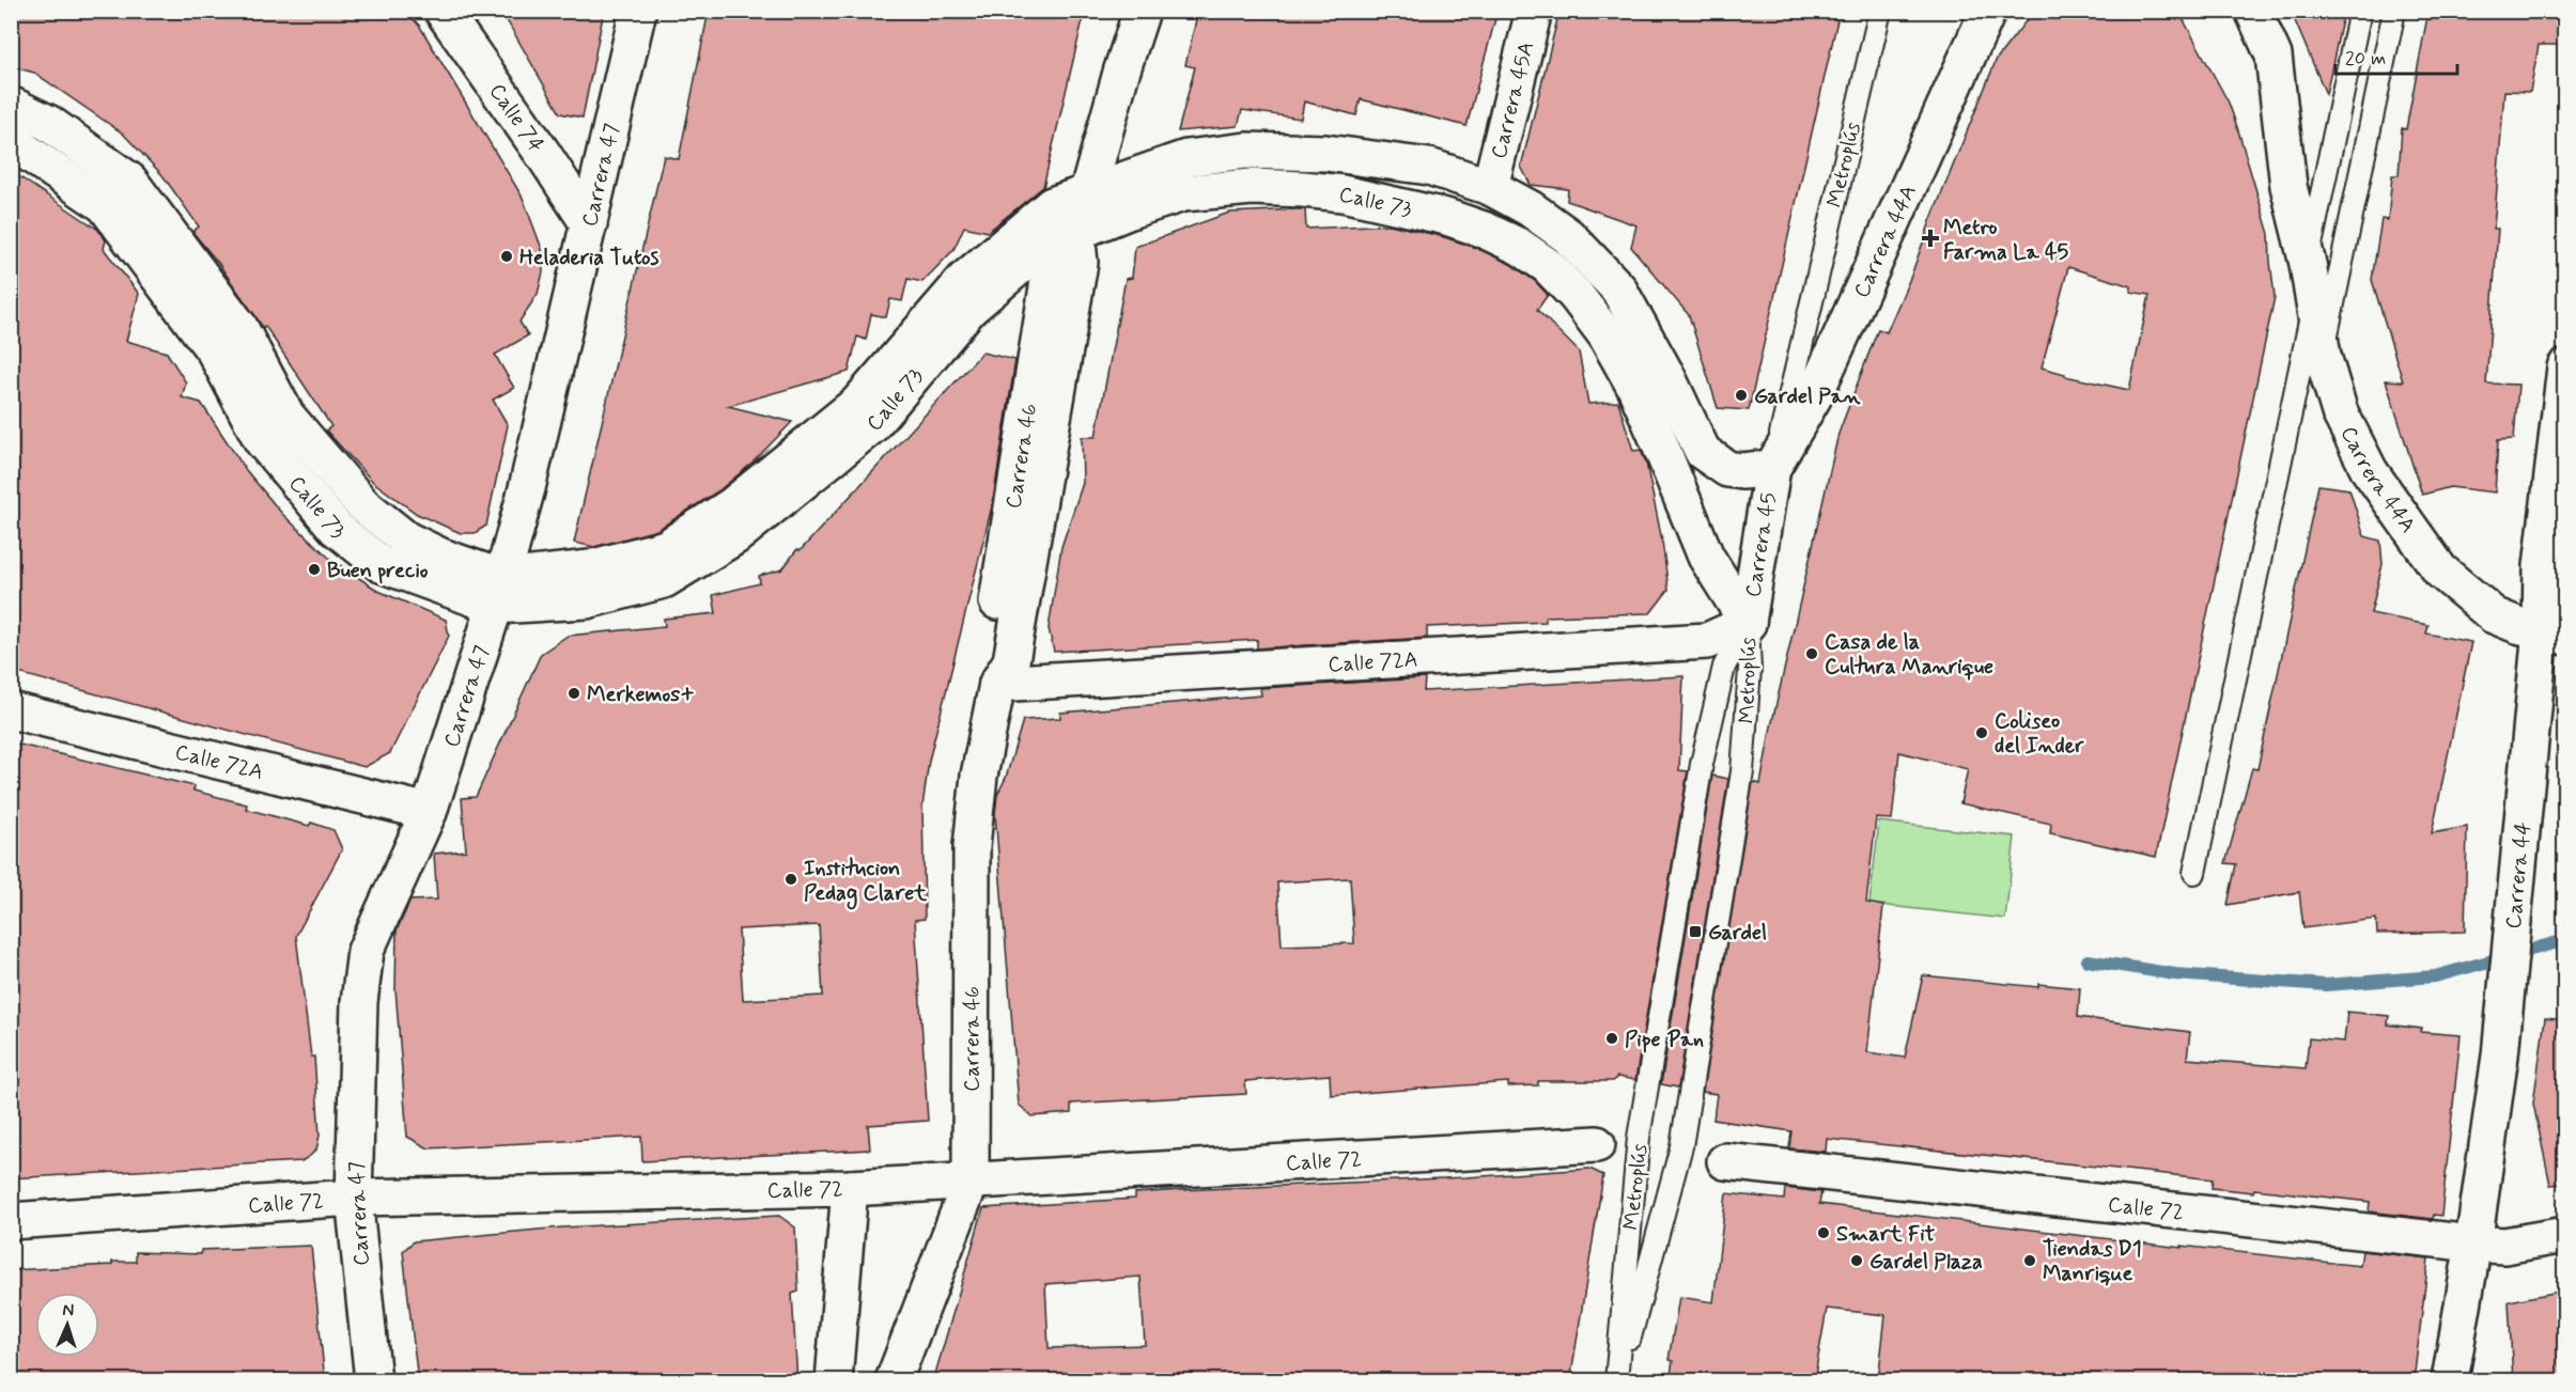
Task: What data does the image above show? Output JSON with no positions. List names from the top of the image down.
{
  "streets": {
    "street": [
      "Carrera 45A",
      "Calle 74",
      "Carrera 47",
      "Calle 73",
      "Carrera 44A",
      "Carrera 46",
      "Carrera 45",
      "Calle 72A",
      "Carrera 44",
      "Calle 72"
    ],
    "lane": ["Metroplús"]
  },
  "crossings": [
    ["Carrera 45A", "Calle 73"],
    ["Calle 74", "Carrera 47"],
    ["Metroplús", "Calle 73"],
    ["Metroplús", "Carrera 44A"],
    ["Metroplús", "Carrera 45"],
    ["Metroplús", "Calle 72A"],
    ["Carrera 47", "Calle 73"],
    ["Carrera 47", "Calle 72A"],
    ["Carrera 47", "Calle 72"],
    ["Calle 73", "Carrera 44A"],
    ["Calle 73", "Carrera 46"],
    ["Calle 73", "Carrera 45"],
    ["Calle 73", "Calle 72A"],
    ["Carrera 44A", "Carrera 45"],
    ["Carrera 44A", "Carrera 44"],
    ["Carrera 46", "Calle 72A"],
    ["Carrera 46", "Calle 72"],
    ["Carrera 45", "Calle 72A"],
    ["Carrera 44", "Calle 72"]
  ],
  "places": {
    "health": ["Metro Farma La 45"],
    "other": [
      "Heladeria Tutos",
      "Gardel Pan",
      "Buen precio",
      "Casa de la Cultura Manrique",
      "Merkemos+",
      "Coliseo del Inder",
      "Institucion Pedag Claret",
      "Pipe Pan",
      "Smart Fit",
      "Gardel Plaza",
      "Tiendas D1 Manrique"
    ],
    "transit": ["Gardel"]
  },
  "scale_bar": "20 m",
  "north": "top"
}
